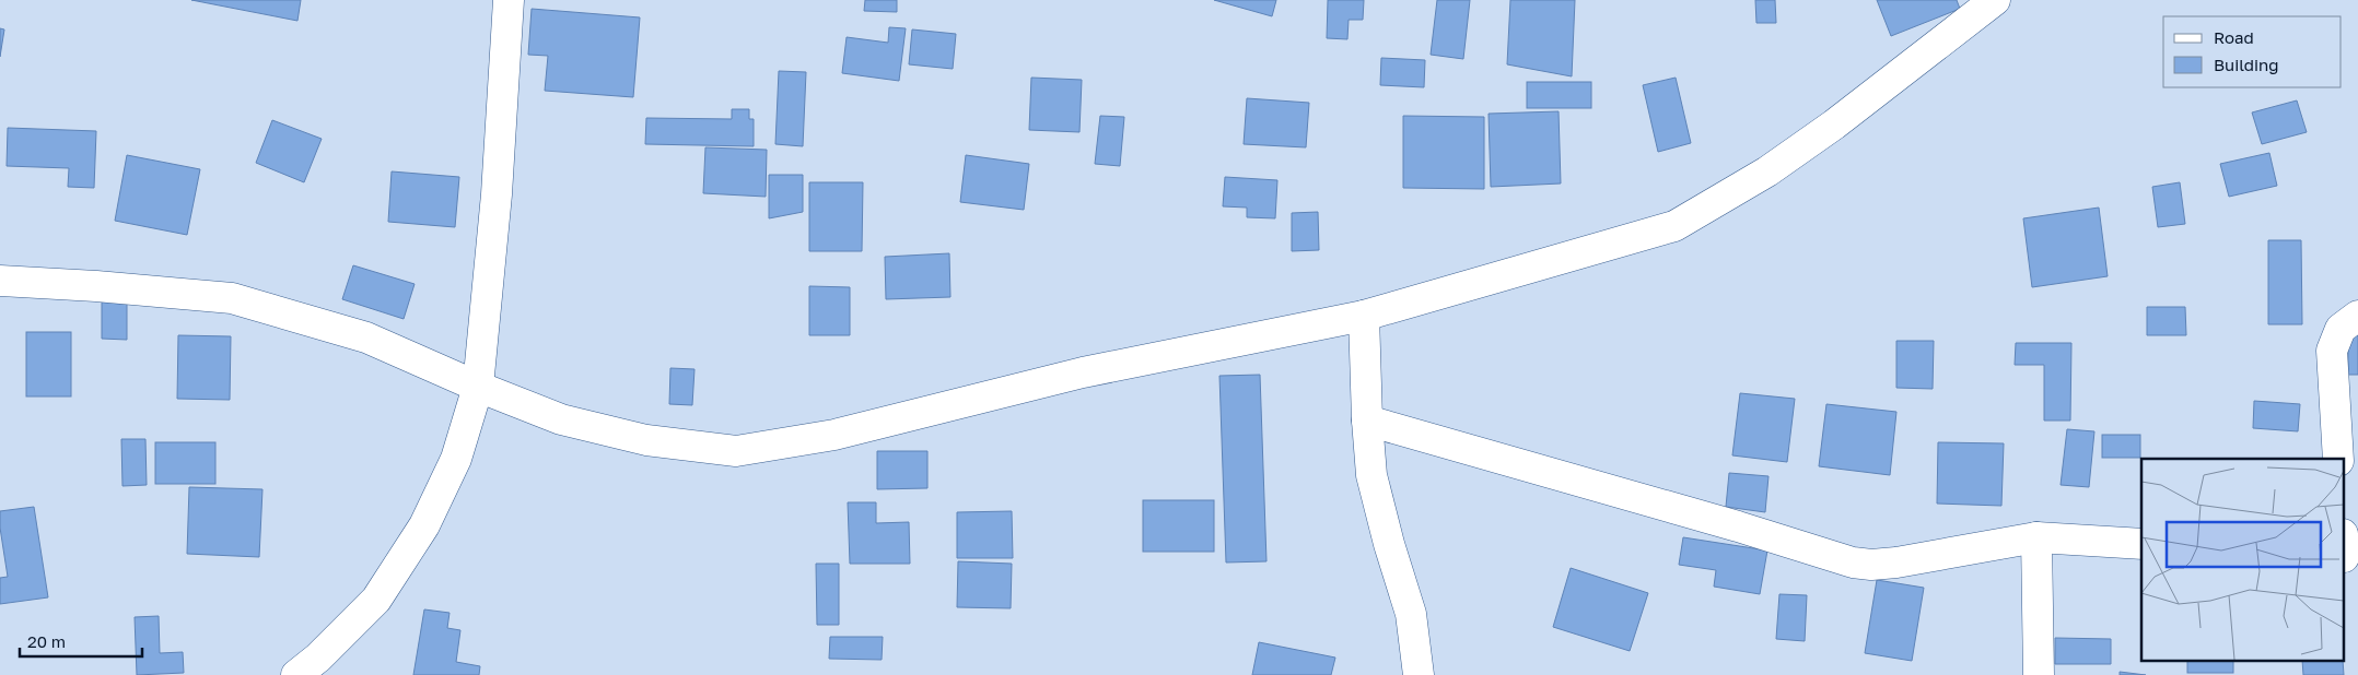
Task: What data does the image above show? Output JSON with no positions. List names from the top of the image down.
{
  "legend": ["Road", "Building"],
  "scale_bar": "20 m"
}
